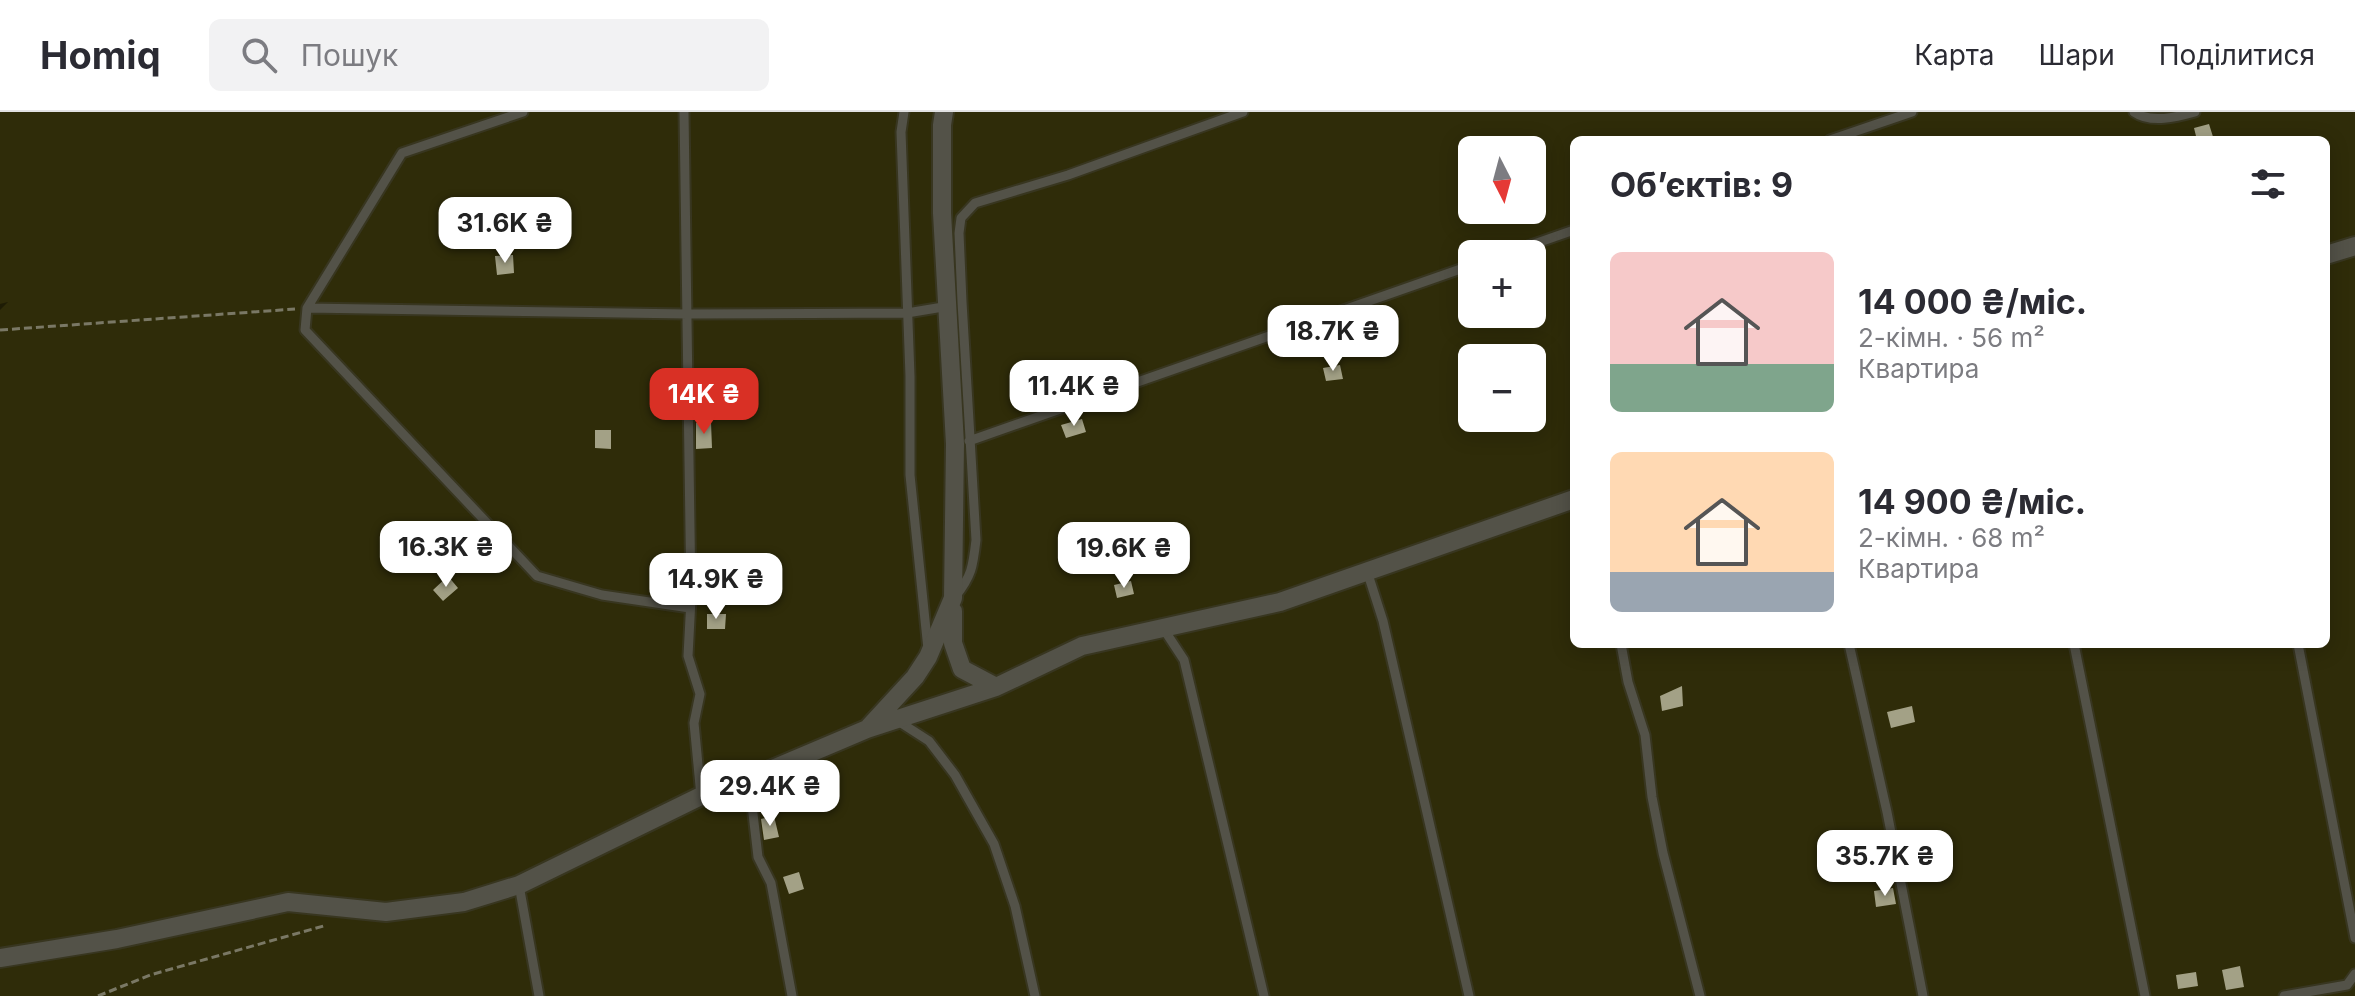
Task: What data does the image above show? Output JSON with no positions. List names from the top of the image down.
{
  "north": "bottom",
  "page": {
    "header": "Homiq",
    "search": "Пошук",
    "nav": ["Карта", "Шари", "Поділитися"],
    "map_buttons": ["+", "−"],
    "heading": "Об’єктів: 9",
    "price": [
      "31.6K ₴",
      "18.7K ₴",
      "11.4K ₴",
      "14K ₴",
      "16.3K ₴",
      "19.6K ₴",
      "14.9K ₴",
      "29.4K ₴",
      "35.7K ₴"
    ],
    "list": [
      {
        "name": "14 000 ₴/міс.",
        "note": "2-кімн. · 56 m² · Квартира"
      },
      {
        "name": "14 900 ₴/міс.",
        "note": "2-кімн. · 68 m² · Квартира"
      }
    ]
  }
}
